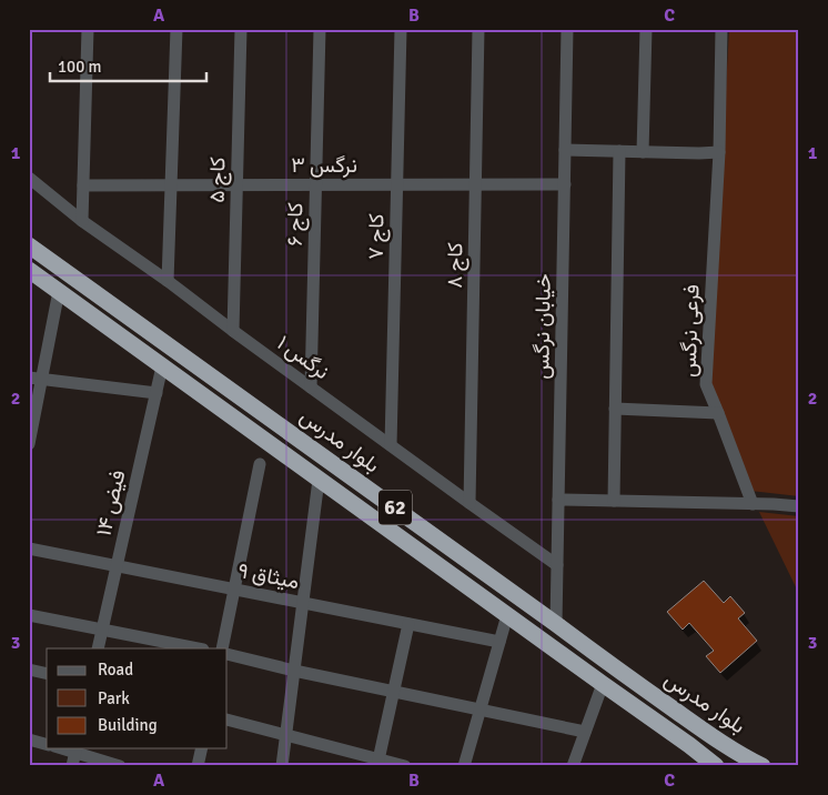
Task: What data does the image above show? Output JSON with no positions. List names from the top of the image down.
{
  "streets": {
    "highway": ["بلوار مدرس", "62"],
    "street": [
      "نرگس ۳",
      "کاج ۵",
      "کاج ۶",
      "کاج ۷",
      "کاج ۸",
      "خیابان نرگس",
      "فرعی نرگس",
      "نرگس ۱",
      "فیض ۱۴",
      "میثاق ۹"
    ]
  },
  "crossings": [
    ["نرگس ۳", "کاج ۵"],
    ["نرگس ۳", "کاج ۶"],
    ["نرگس ۳", "کاج ۷"],
    ["نرگس ۳", "کاج ۸"],
    ["نرگس ۳", "خیابان نرگس"],
    ["کاج ۵", "نرگس ۱"],
    ["کاج ۶", "نرگس ۱"],
    ["کاج ۷", "نرگس ۱"],
    ["کاج ۸", "نرگس ۱"],
    ["خیابان نرگس", "نرگس ۱"],
    ["خیابان نرگس", "بلوار مدرس"],
    ["بلوار مدرس", "فیض ۱۴"],
    ["فیض ۱۴", "میثاق ۹"]
  ],
  "legend": ["Road", "Park", "Building"],
  "scale_bar": "100 m",
  "grid": {
    "columns": ["A", "B", "C"],
    "rows": ["1", "2", "3"]
  }
}
